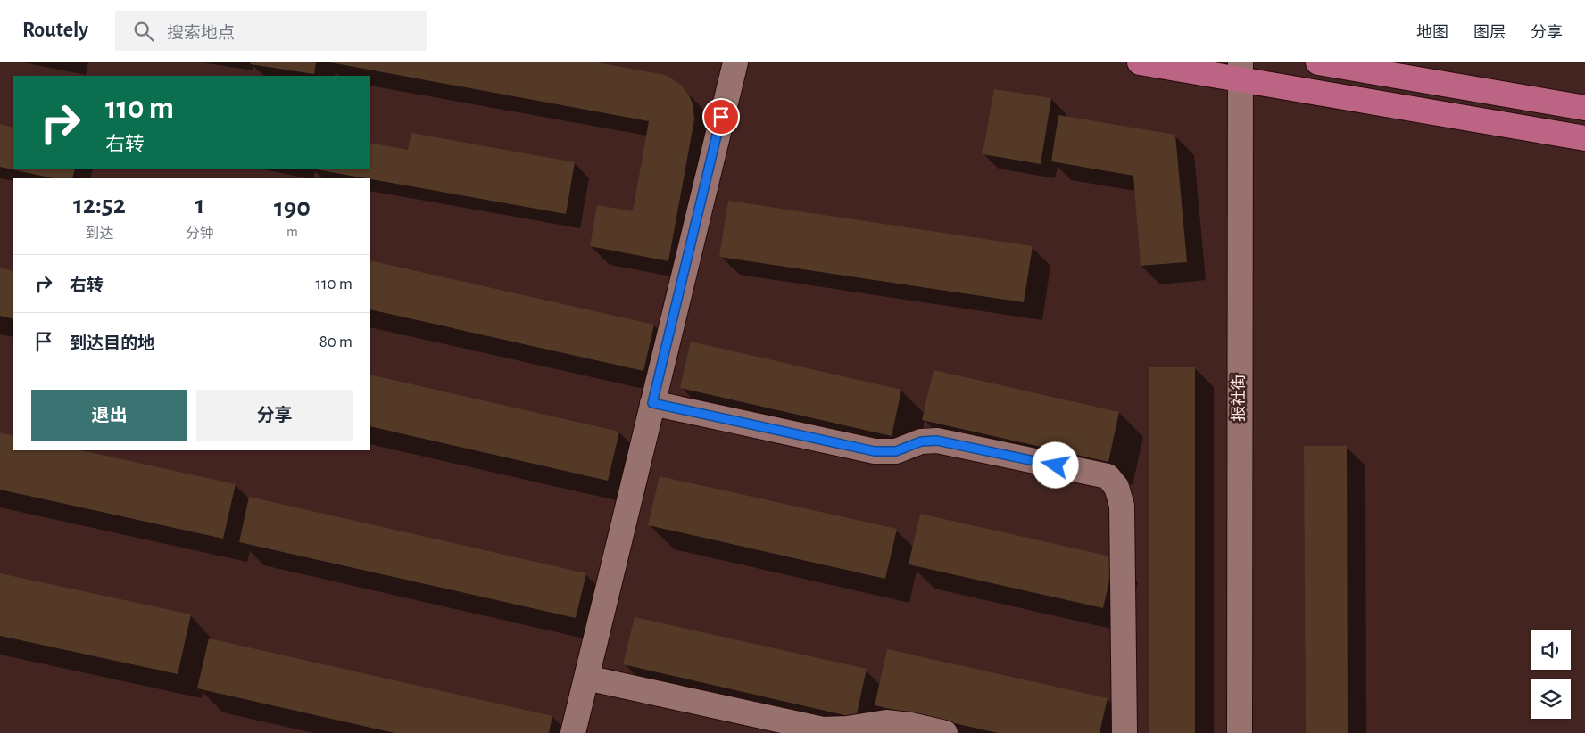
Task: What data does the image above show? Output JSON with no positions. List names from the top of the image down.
{
  "streets": {
    "street": ["报社街"]
  },
  "page": {
    "header": "Routely",
    "search": "搜索地点",
    "nav": ["地图", "图层", "分享"],
    "turn": ["110 m", "右转"],
    "eta": [
      "12:52",
      "到达",
      "1",
      "分钟",
      "190",
      "m"
    ],
    "list": [
      {
        "name": "右转",
        "value": "110 m"
      },
      {
        "name": "到达目的地",
        "value": "80 m"
      }
    ],
    "buttons": ["退出", "分享"]
  }
}
